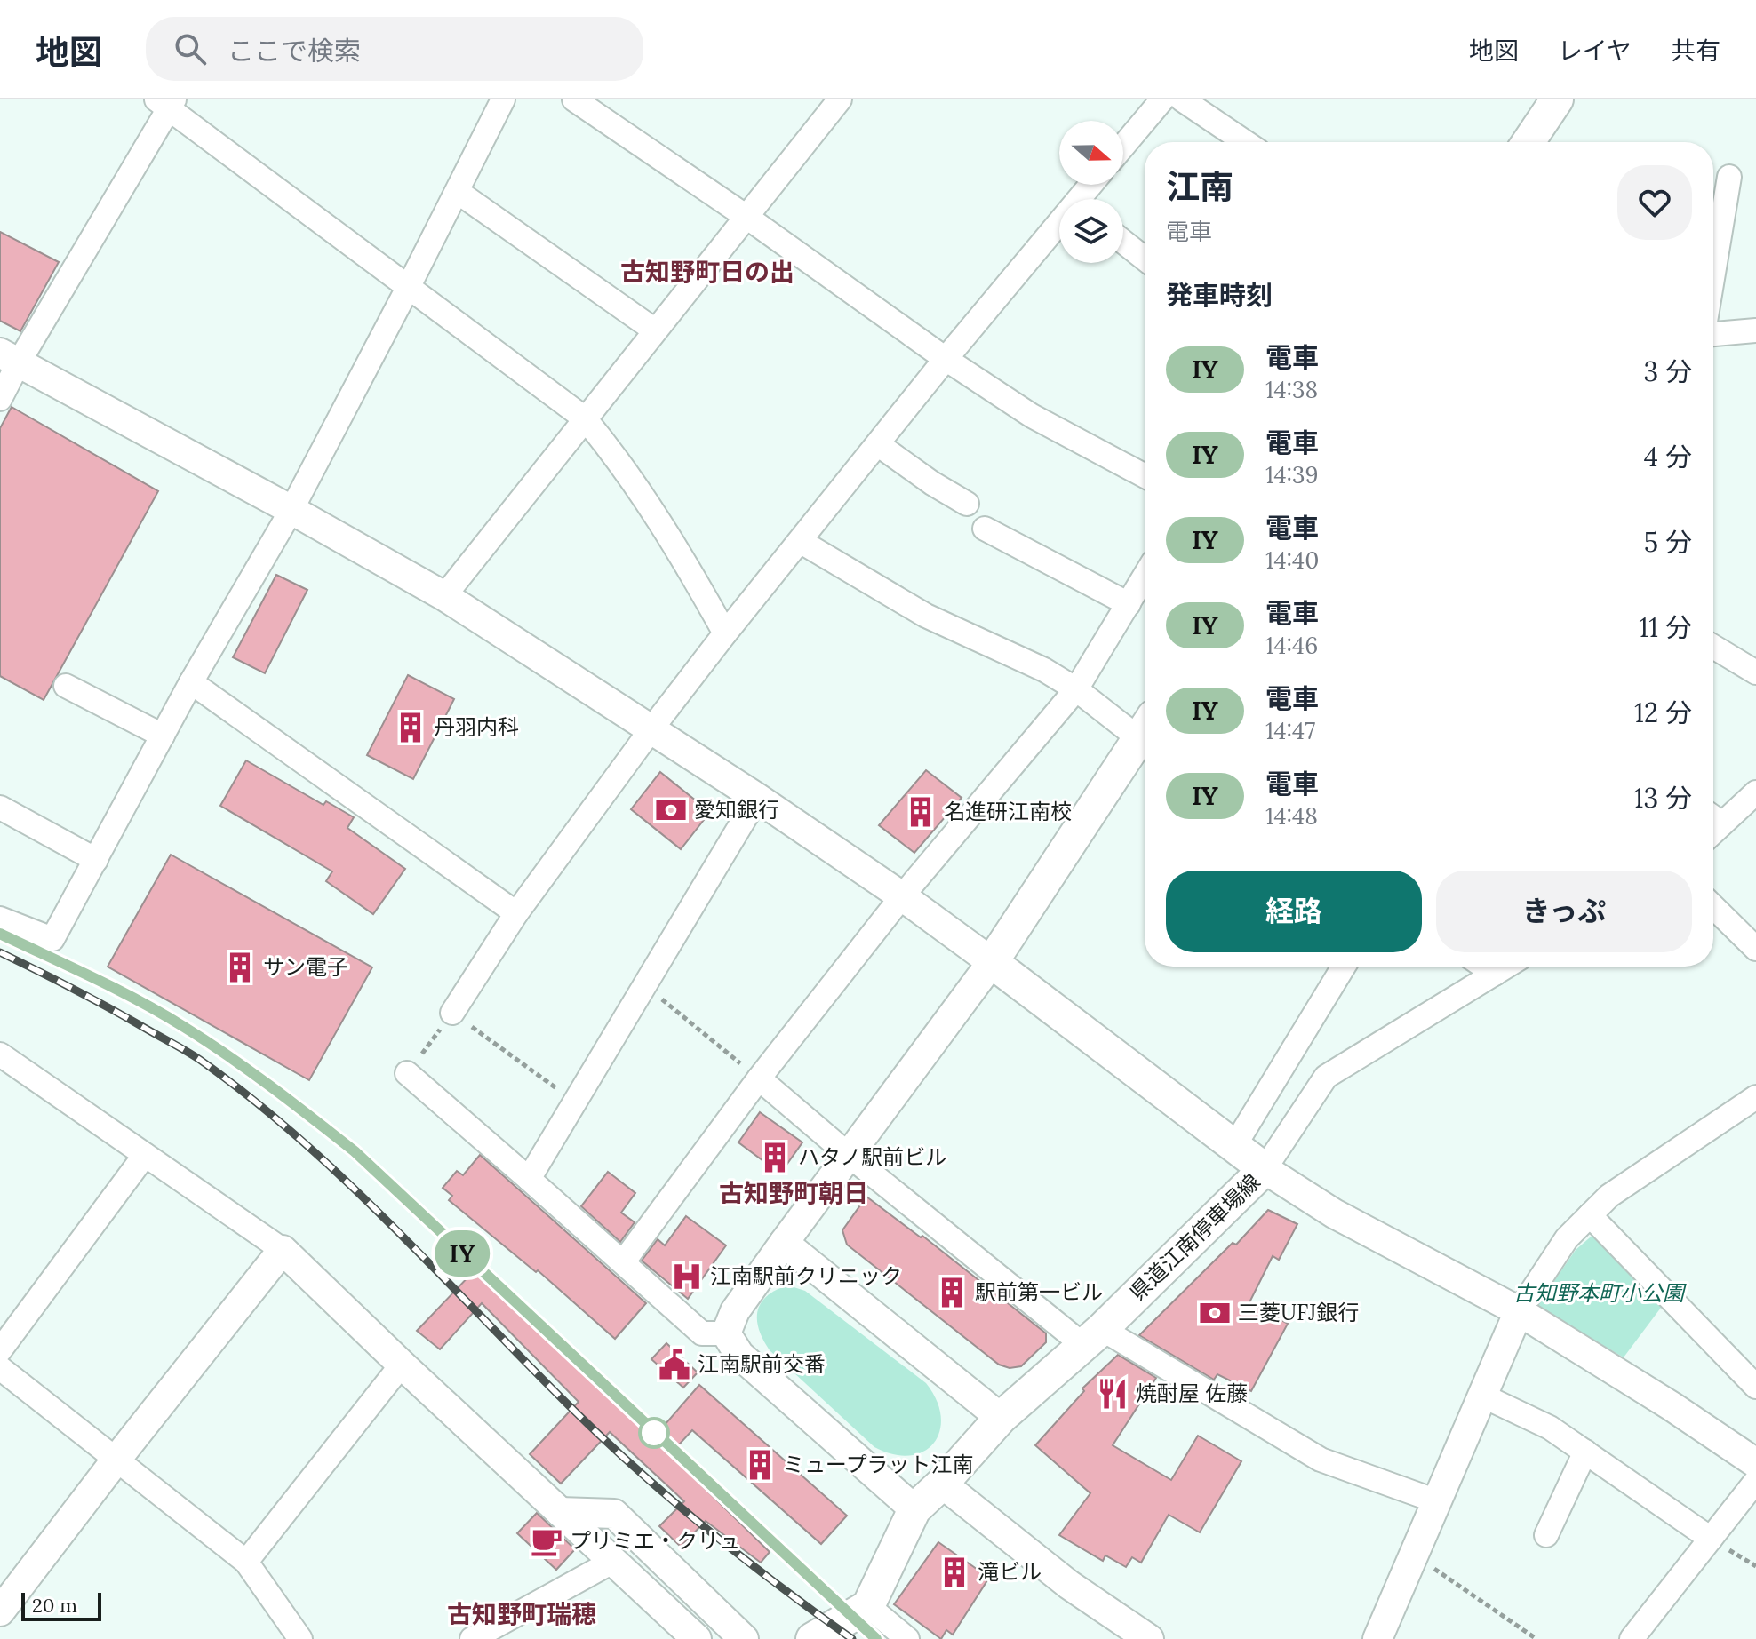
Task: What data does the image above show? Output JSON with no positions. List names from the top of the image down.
{
  "streets": {
    "main road": ["県道江南停車場線"]
  },
  "districts": ["古知野町日の出", "古知野町朝日", "古知野町瑞穂"],
  "parks": ["古知野本町小公園"],
  "places": {
    "building": [
      "丹羽内科",
      "名進研江南校",
      "サン電子",
      "ハタノ駅前ビル",
      "駅前第一ビル",
      "ミュープラット江南",
      "滝ビル"
    ],
    "bank": ["愛知銀行", "三菱UFJ銀行"],
    "hospital": ["江南駅前クリニック"],
    "public building": ["江南駅前交番"],
    "restaurant": ["焼酎屋 佐藤"],
    "cafe": ["プリミエ・クリュ"]
  },
  "scale_bar": "20 m",
  "north": "right",
  "page": {
    "header": "地図",
    "search": "ここで検索",
    "nav": ["地図", "レイヤ", "共有"],
    "on_map": "IY",
    "heading": [
      ["江南", "電車"],
      "発車時刻"
    ],
    "list": [
      {
        "mark": "IY",
        "name": "電車",
        "note": "14:38",
        "value": "3 分"
      },
      {
        "mark": "IY",
        "name": "電車",
        "note": "14:39",
        "value": "4 分"
      },
      {
        "mark": "IY",
        "name": "電車",
        "note": "14:40",
        "value": "5 分"
      },
      {
        "mark": "IY",
        "name": "電車",
        "note": "14:46",
        "value": "11 分"
      },
      {
        "mark": "IY",
        "name": "電車",
        "note": "14:47",
        "value": "12 分"
      },
      {
        "mark": "IY",
        "name": "電車",
        "note": "14:48",
        "value": "13 分"
      }
    ],
    "buttons": ["経路", "きっぷ"],
    "scale": "20 m"
  }
}
